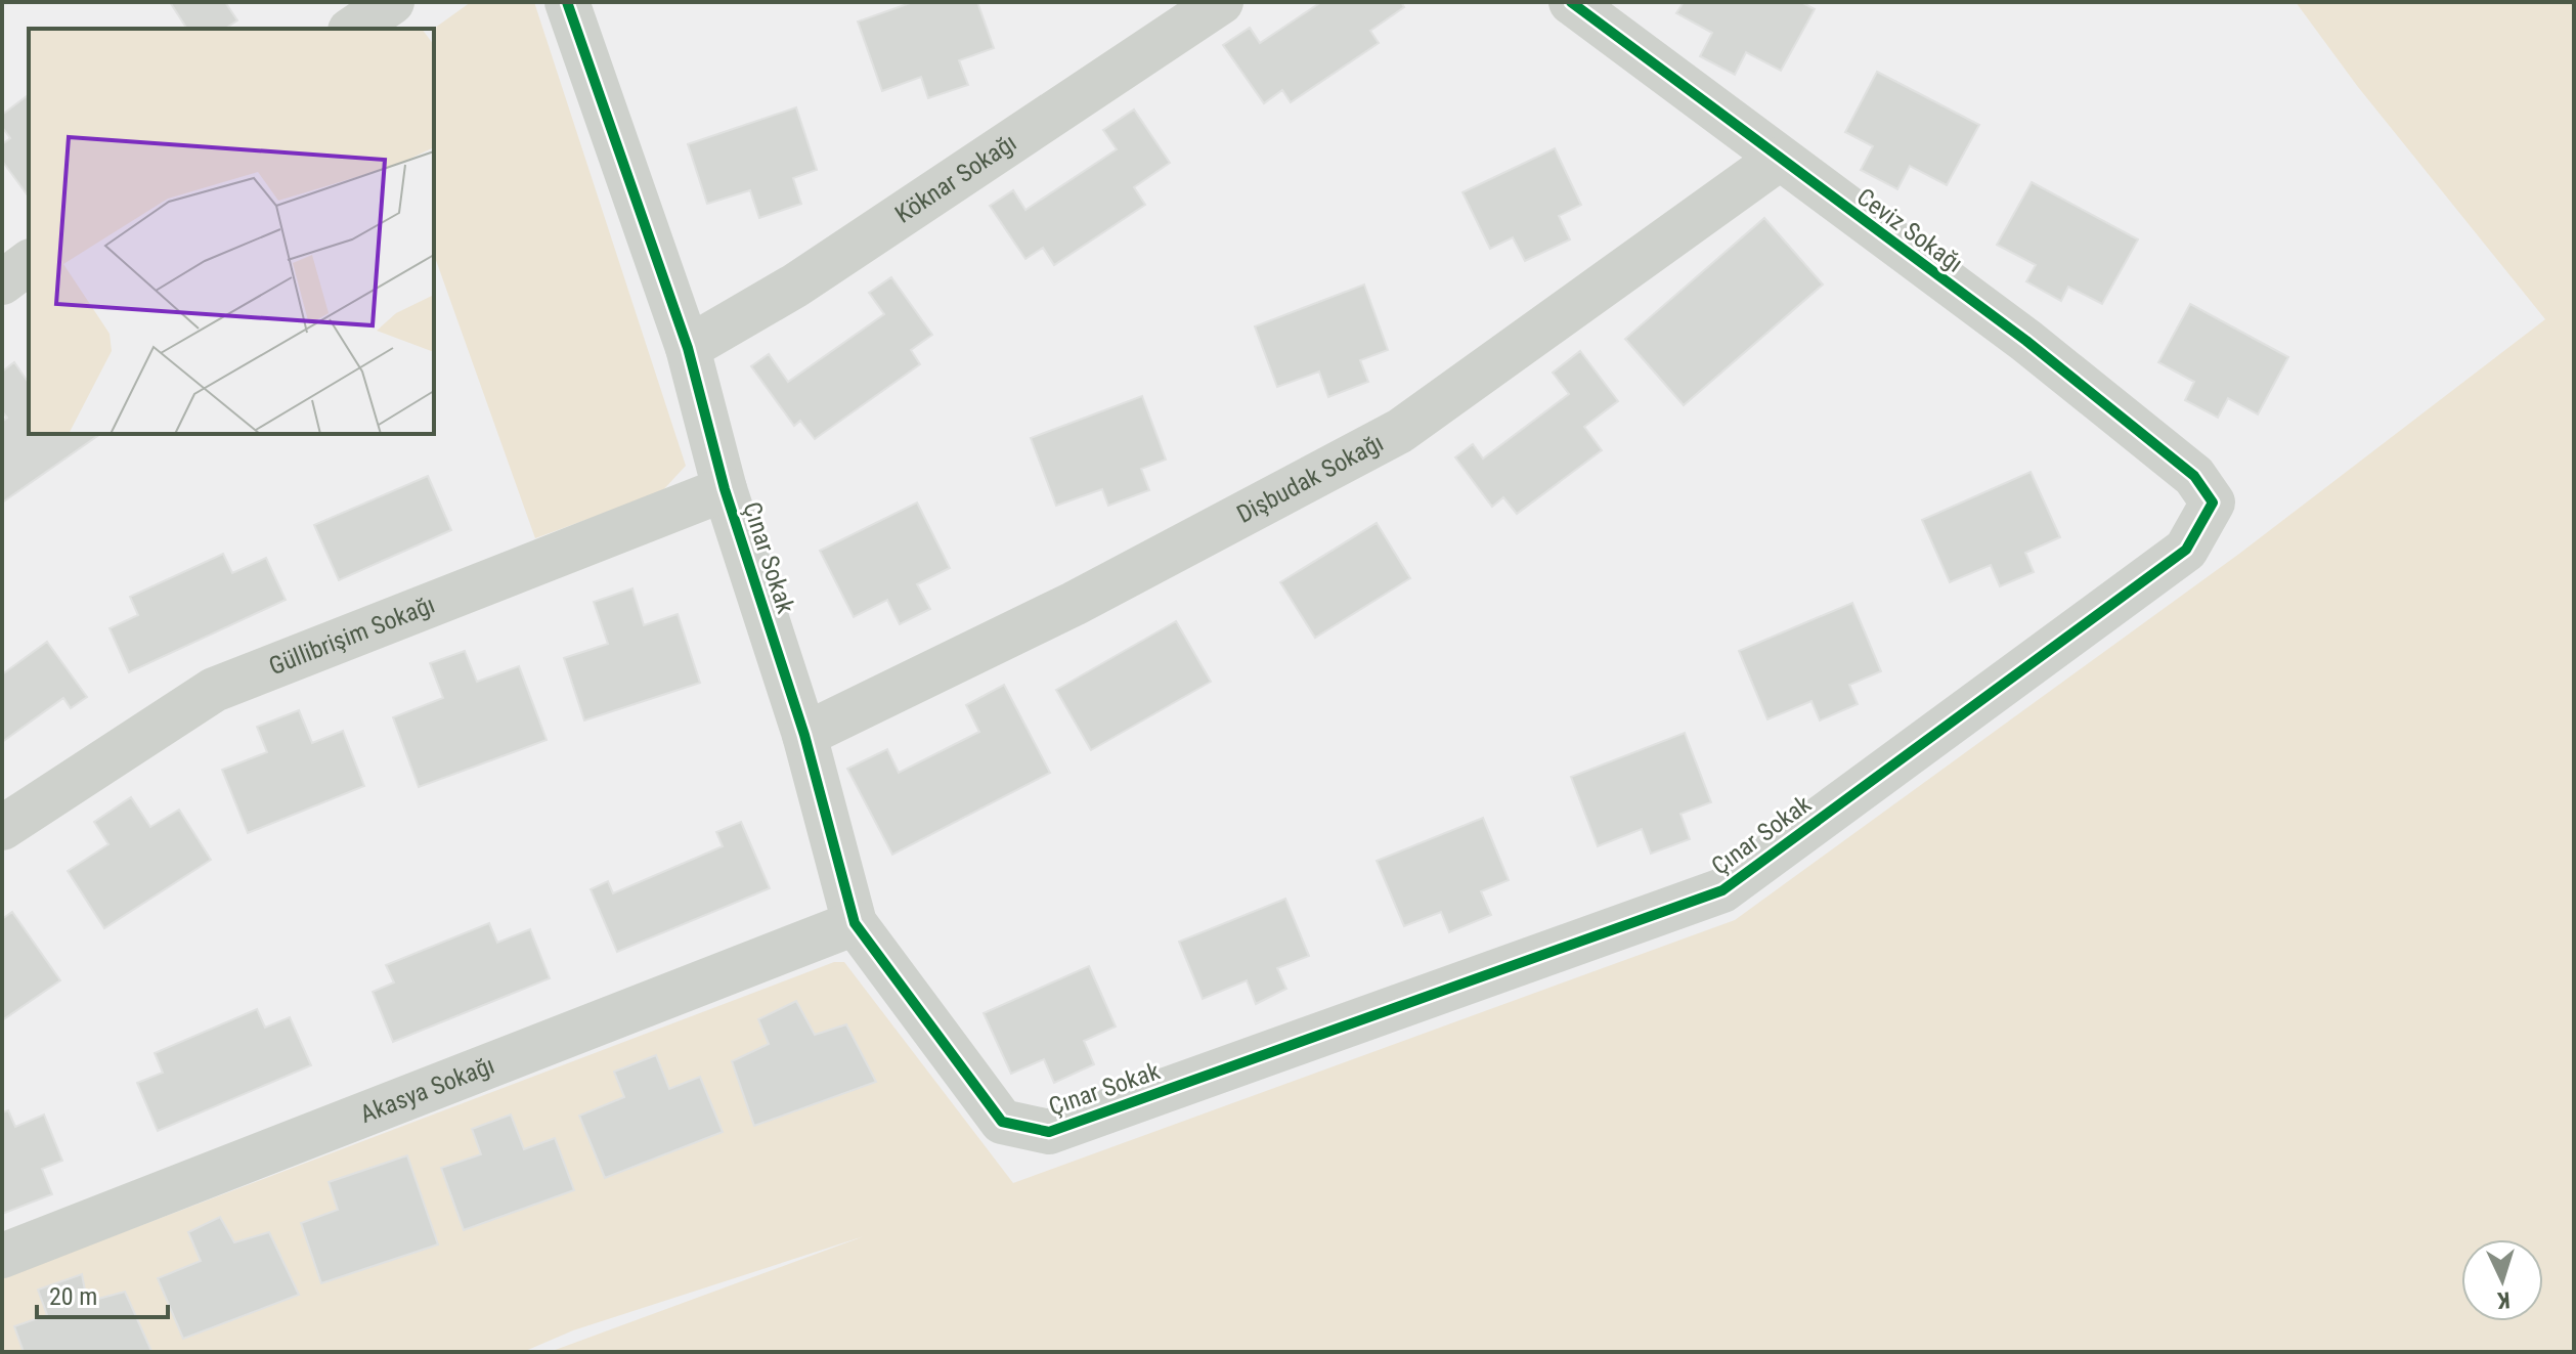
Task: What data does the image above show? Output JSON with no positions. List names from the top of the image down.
{
  "streets": {
    "street": [
      "Köknar Sokağı",
      "Ceviz Sokağı",
      "Dişbudak Sokağı",
      "Çınar Sokak",
      "Güllibrişim Sokağı",
      "Akasya Sokağı"
    ]
  },
  "crossings": [
    ["Köknar Sokağı", "Çınar Sokak"],
    ["Ceviz Sokağı", "Dişbudak Sokağı"],
    ["Ceviz Sokağı", "Çınar Sokak"],
    ["Dişbudak Sokağı", "Çınar Sokak"],
    ["Çınar Sokak", "Güllibrişim Sokağı"],
    ["Çınar Sokak", "Akasya Sokağı"]
  ],
  "scale_bar": "20 m",
  "north": "bottom"
}
